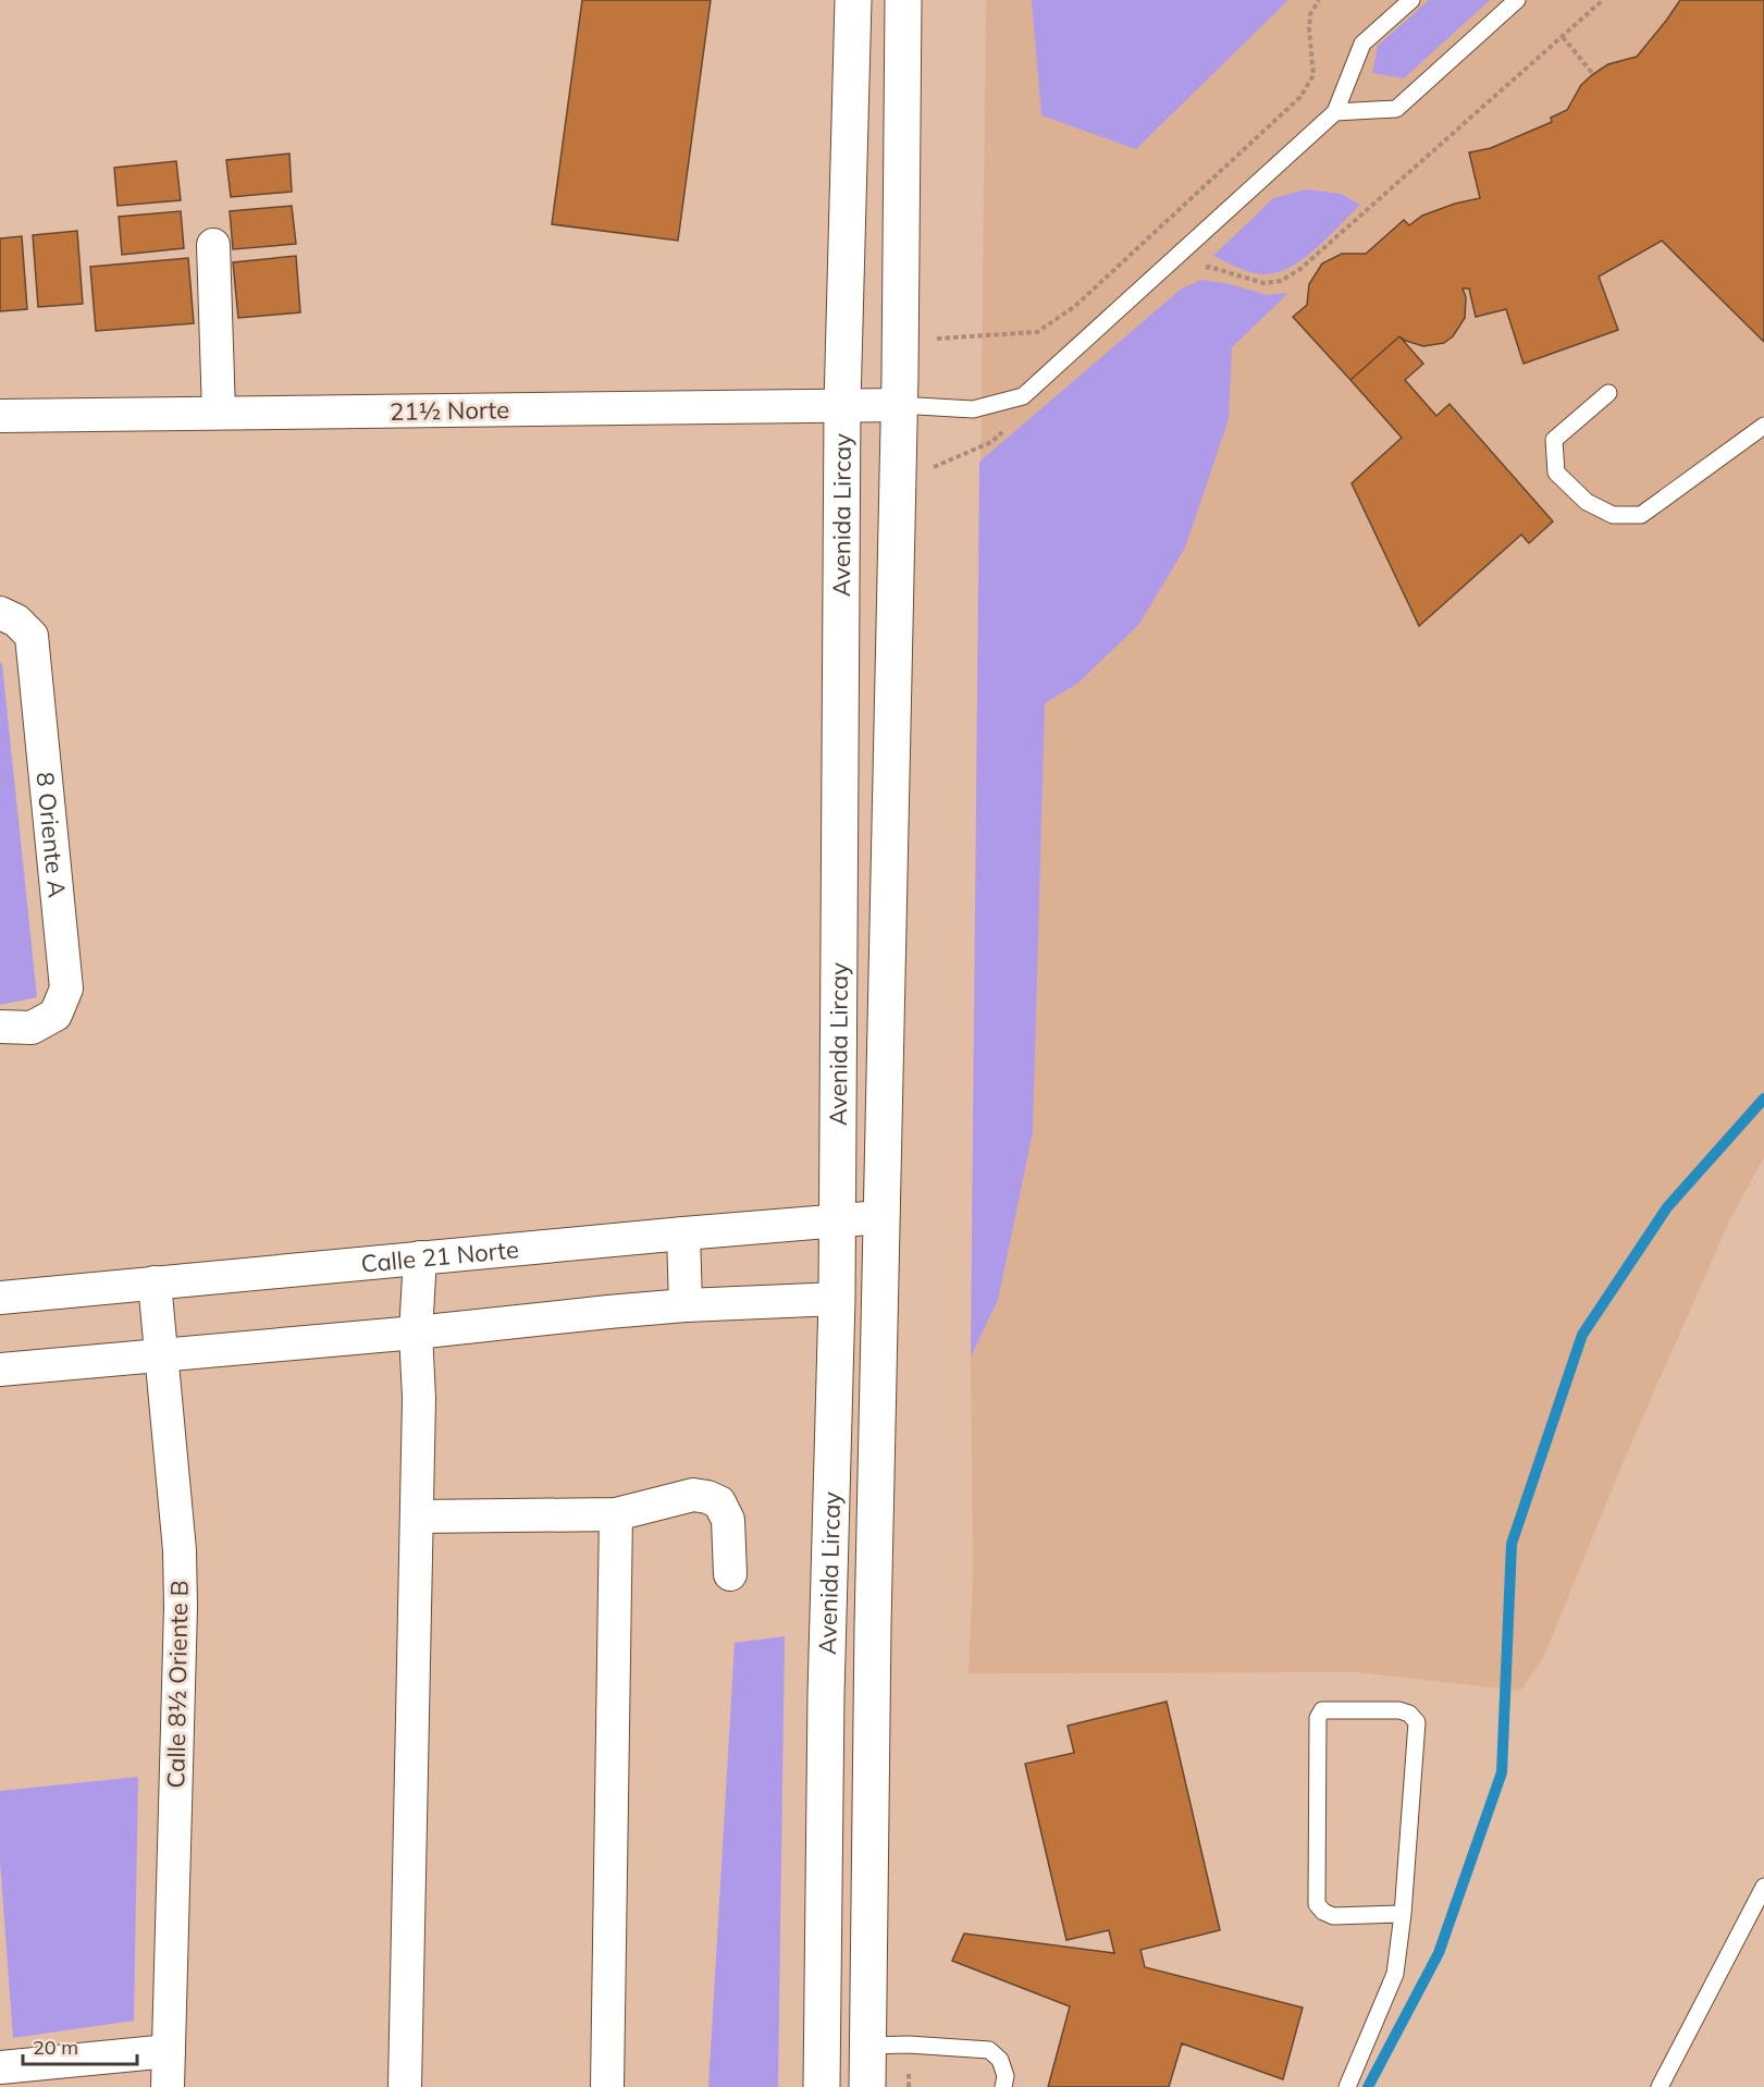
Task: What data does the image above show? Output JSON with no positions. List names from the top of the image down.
{
  "streets": {
    "main road": ["Avenida Lircay"],
    "street": [
      "21½ Norte",
      "8 Oriente A",
      "Calle 21 Norte",
      "Calle 8½ Oriente B"
    ]
  },
  "crossings": [
    ["21½ Norte", "Avenida Lircay"],
    ["Avenida Lircay", "Calle 21 Norte"],
    ["Calle 21 Norte", "Calle 8½ Oriente B"]
  ],
  "scale_bar": "20 m"
}
